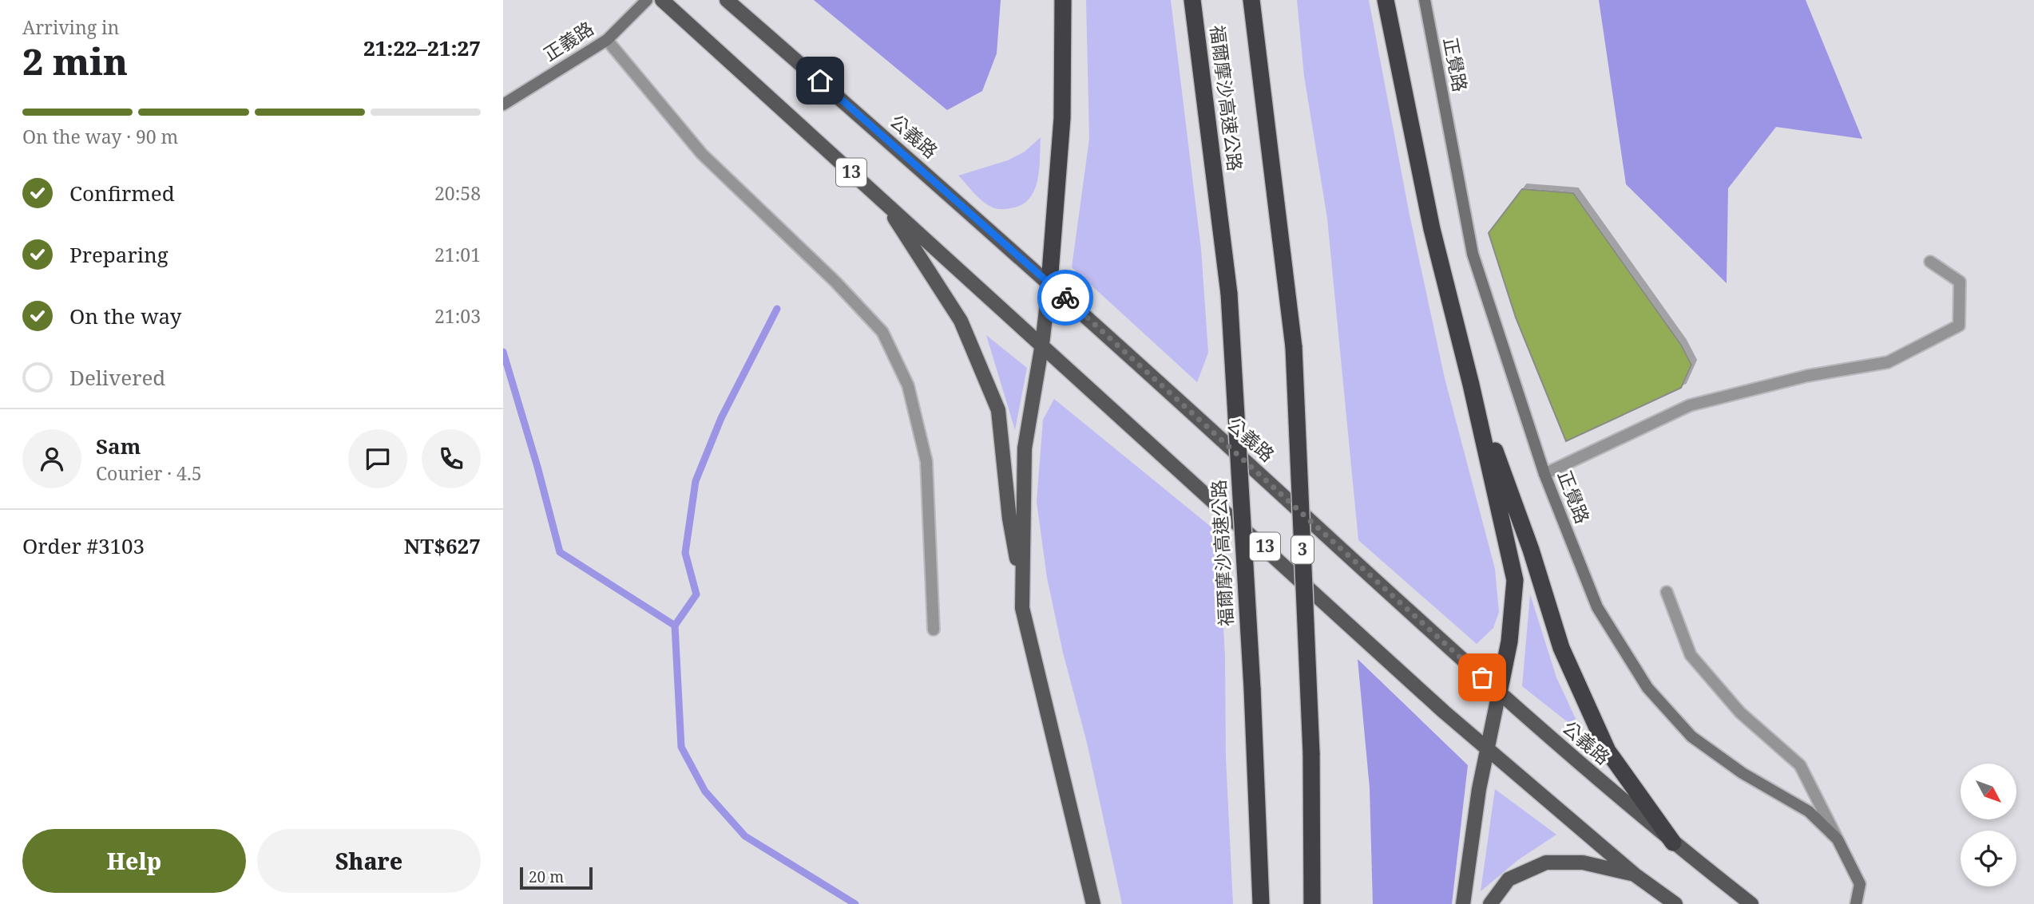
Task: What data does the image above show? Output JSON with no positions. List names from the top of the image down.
{
  "streets": {
    "highway": ["福爾摩沙高速公路", "3"],
    "main road": ["公義路", "13"],
    "street": ["正義路", "正覺路"]
  },
  "scale_bar": "20 m",
  "north": "bottom right",
  "page": {
    "heading": ["2 min", "Arriving in", "21:22–21:27"],
    "panel": [
      "Sam",
      "Courier · 4.5",
      "Order #3103",
      "NT$627"
    ],
    "bar": "On the way · 90 m",
    "list": [
      ["Confirmed", "20:58"],
      ["Preparing", "21:01"],
      ["On the way", "21:03"],
      "Delivered"
    ],
    "buttons": ["Help", "Share"],
    "scale": "20 m"
  }
}
